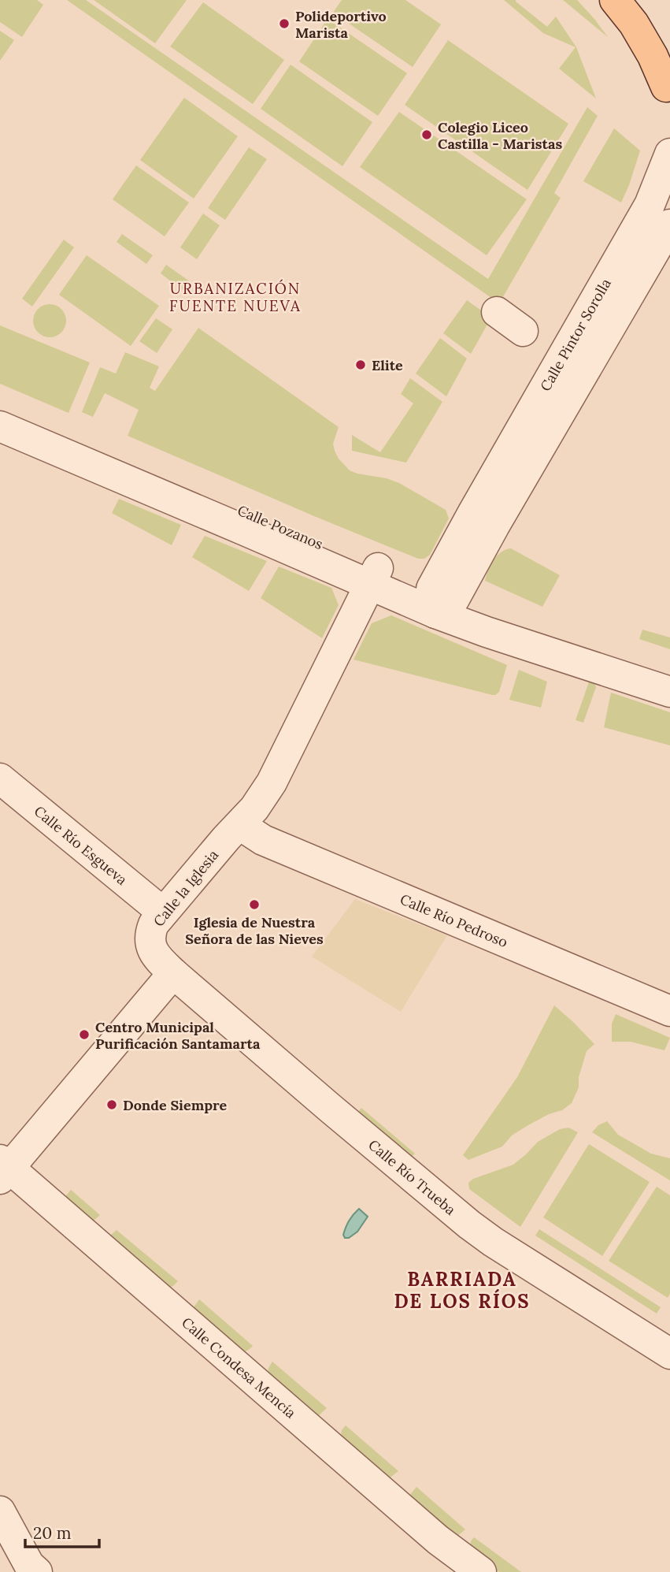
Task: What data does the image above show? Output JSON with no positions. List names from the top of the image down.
{
  "streets": {
    "street": [
      "Calle Pintor Sorolla",
      "Calle Pozanos",
      "Calle Río Esgueva",
      "Calle la Iglesia",
      "Calle Río Pedroso",
      "Calle Río Trueba",
      "Calle Condesa Mencía"
    ]
  },
  "crossings": [
    ["Calle Pintor Sorolla", "Calle Pozanos"],
    ["Calle Pozanos", "Calle la Iglesia"],
    ["Calle Río Esgueva", "Calle la Iglesia"],
    ["Calle la Iglesia", "Calle Río Pedroso"],
    ["Calle la Iglesia", "Calle Río Trueba"]
  ],
  "districts": ["URBANIZACIÓN FUENTE NUEVA", "BARRIADA DE LOS RÍOS"],
  "places": [
    "Polideportivo Marista",
    "Colegio Liceo Castilla - Maristas",
    "Elite",
    "Iglesia de Nuestra Señora de las Nieves",
    "Centro Municipal Purificación Santamarta",
    "Donde Siempre"
  ],
  "scale_bar": "20 m"
}
